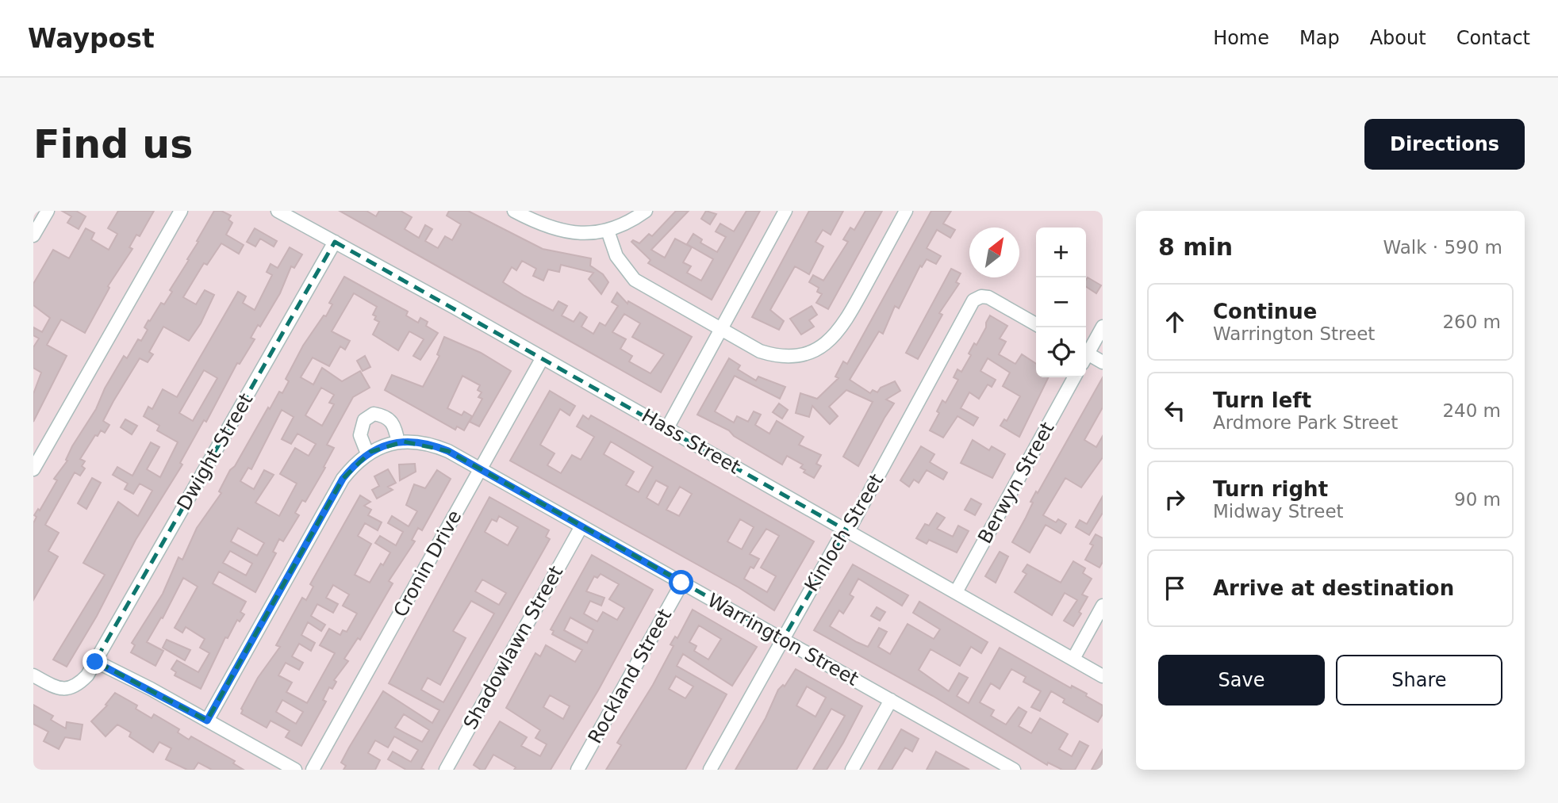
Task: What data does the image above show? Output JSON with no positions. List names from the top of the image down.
{
  "streets": {
    "street": [
      "Hass Street",
      "Dwight Street",
      "Berwyn Street",
      "Kinloch Street",
      "Cronin Drive",
      "Warrington Street",
      "Shadowlawn Street",
      "Rockland Street"
    ]
  },
  "crossings": [
    ["Hass Street", "Dwight Street"],
    ["Hass Street", "Berwyn Street"],
    ["Hass Street", "Kinloch Street"],
    ["Hass Street", "Cronin Drive"],
    ["Kinloch Street", "Warrington Street"],
    ["Cronin Drive", "Warrington Street"],
    ["Warrington Street", "Shadowlawn Street"],
    ["Warrington Street", "Rockland Street"]
  ],
  "north": "top right",
  "page": {
    "header": "Waypost",
    "nav": [
      "Home",
      "Map",
      "About",
      "Contact"
    ],
    "buttons": [
      "Directions",
      ["Save", "Share"]
    ],
    "title": "Find us",
    "heading": ["8 min", "Walk · 590 m"],
    "map_buttons": ["+", "−"],
    "list": [
      ["Continue", "Warrington Street", "260 m"],
      ["Turn left", "Ardmore Park Street", "240 m"],
      ["Turn right", "Midway Street", "90 m"],
      "Arrive at destination"
    ]
  }
}
